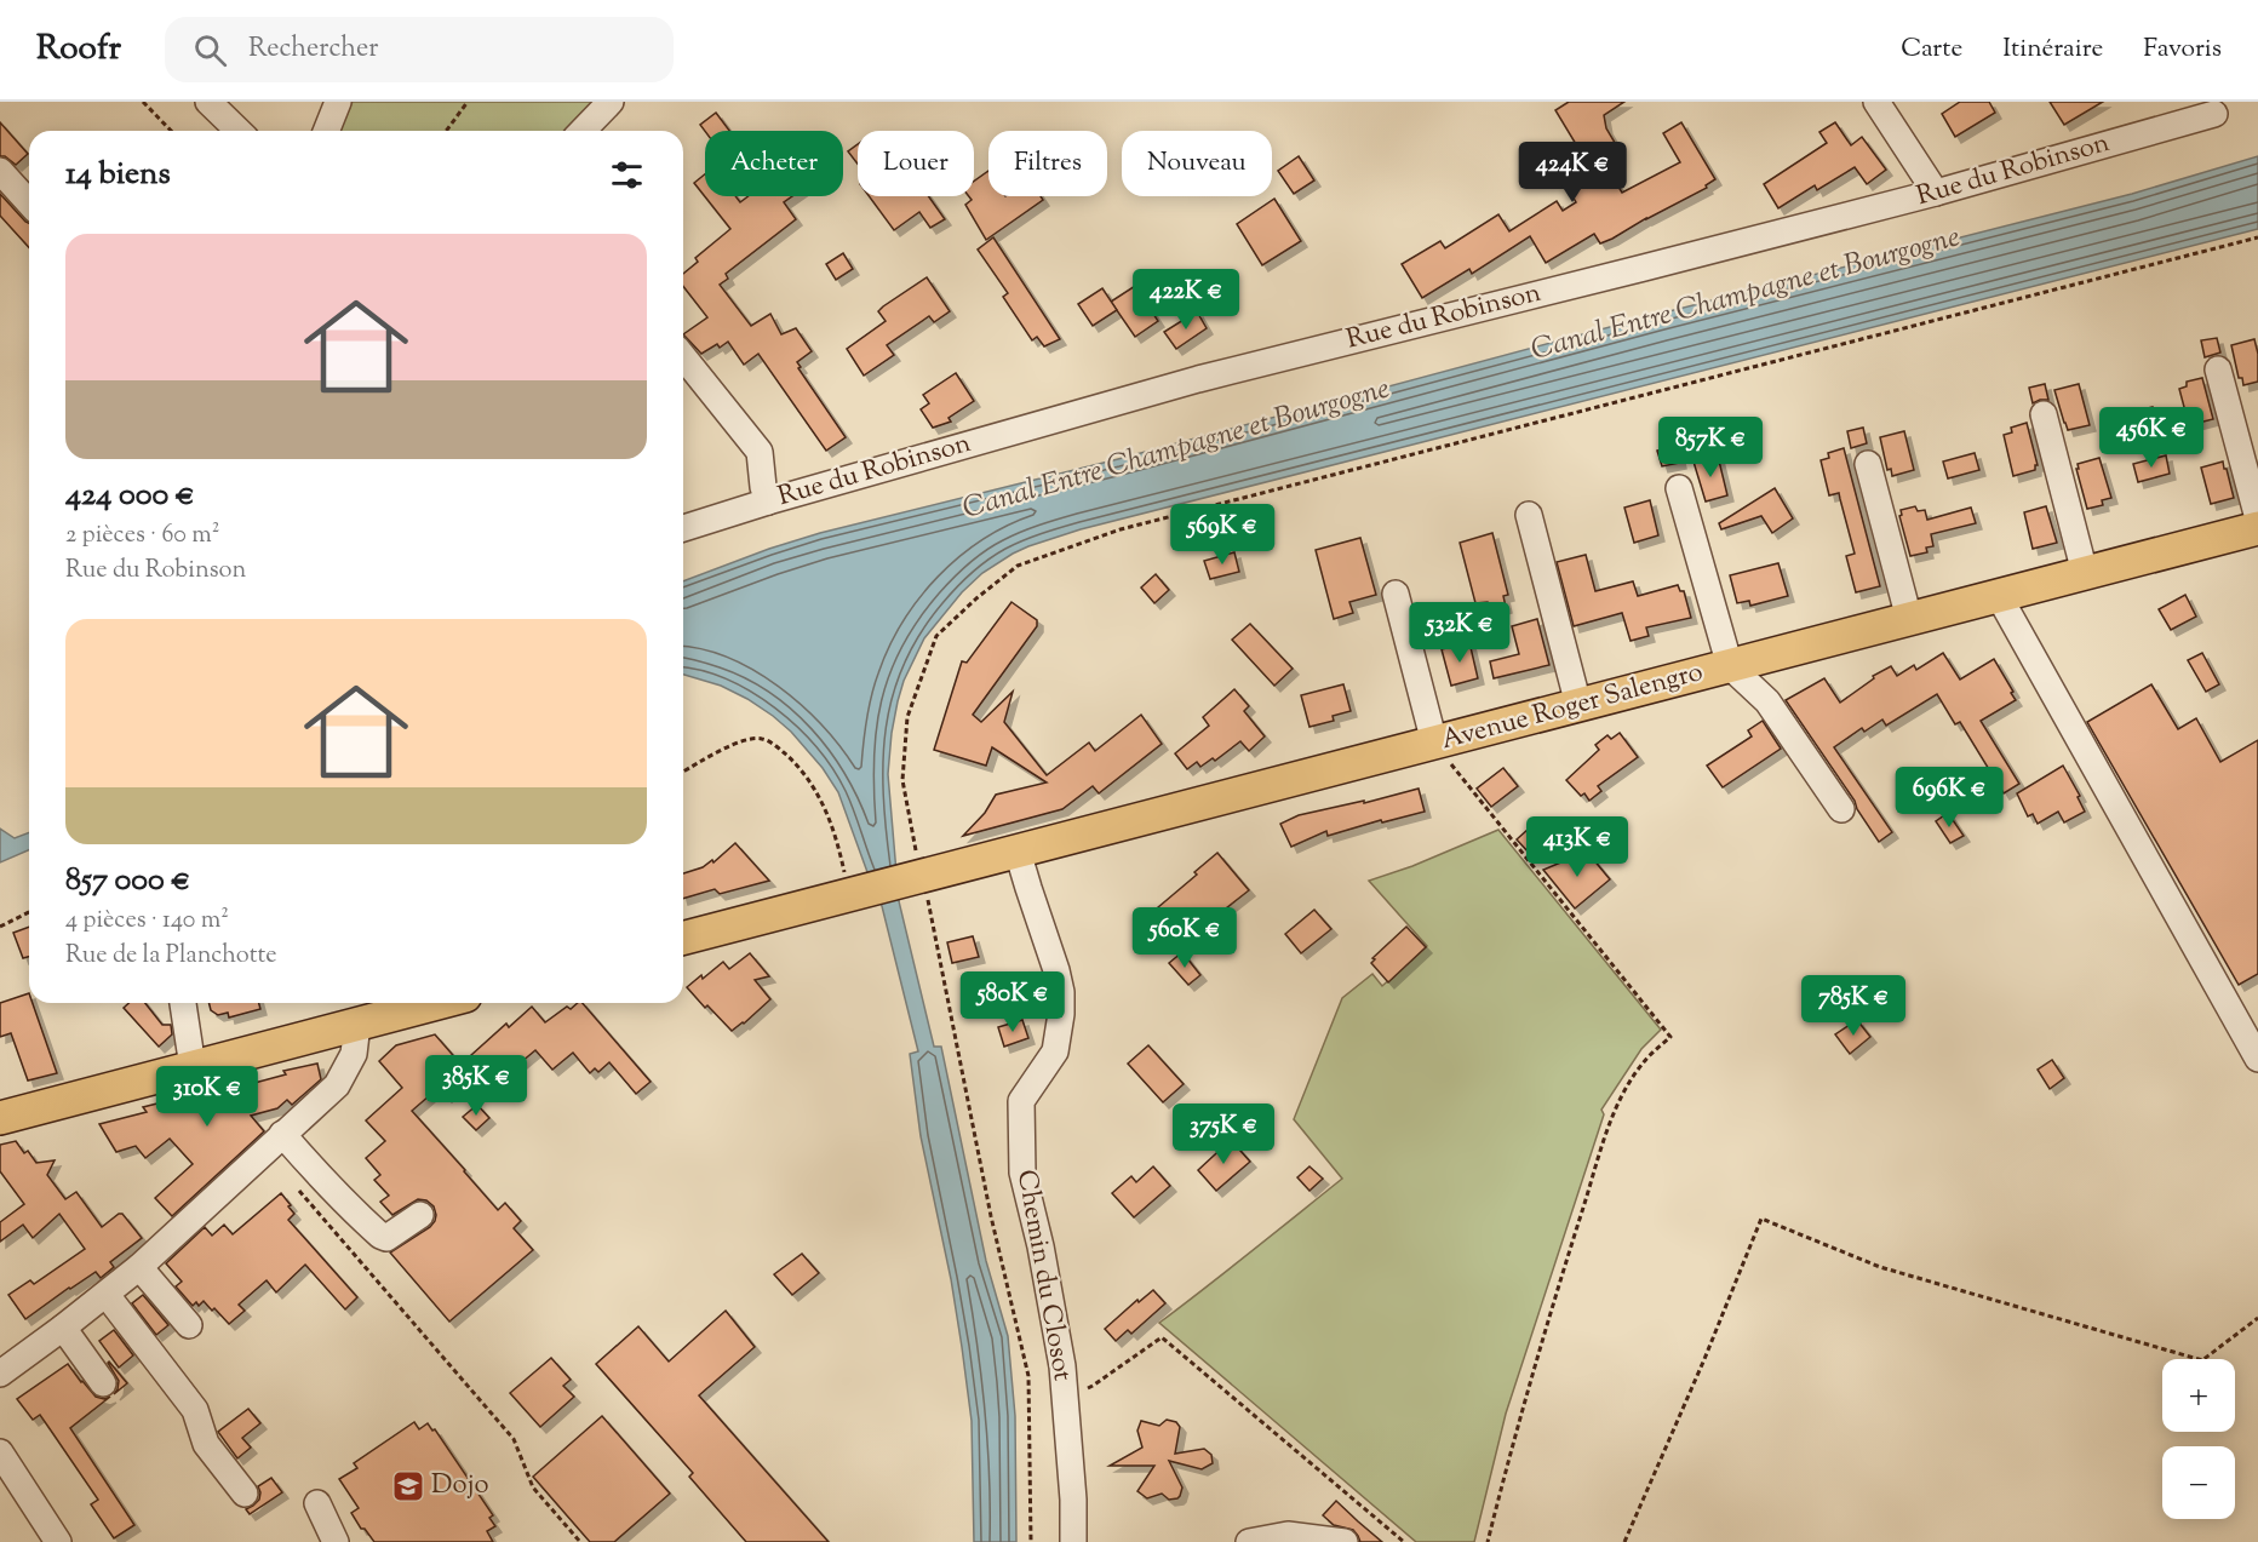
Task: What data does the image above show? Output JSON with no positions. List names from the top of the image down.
{
  "streets": {
    "main road": ["Avenue Roger Salengro"],
    "street": ["Rue du Robinson", "Chemin du Closot"]
  },
  "crossings": [
    ["Avenue Roger Salengro", "Chemin du Closot"]
  ],
  "water": ["Canal Entre Champagne et Bourgogne"],
  "places": {
    "school or university": ["Dojo"]
  },
  "page": {
    "header": "Roofr",
    "search": "Rechercher",
    "nav": ["Carte", "Itinéraire", "Favoris"],
    "chip": [
      "Acheter",
      "Louer",
      "Filtres",
      "Nouveau"
    ],
    "heading": "14 biens",
    "price": [
      "424K €",
      "422K €",
      "456K €",
      "857K €",
      "569K €",
      "532K €",
      "696K €",
      "413K €",
      "560K €",
      "580K €",
      "785K €",
      "385K €",
      "310K €",
      "375K €"
    ],
    "list": [
      {
        "name": "424 000 €",
        "note": "2 pièces · 60 m² · Rue du Robinson"
      },
      {
        "name": "857 000 €",
        "note": "4 pièces · 140 m² · Rue de la Planchotte"
      }
    ],
    "map_buttons": ["+", "−"]
  }
}
